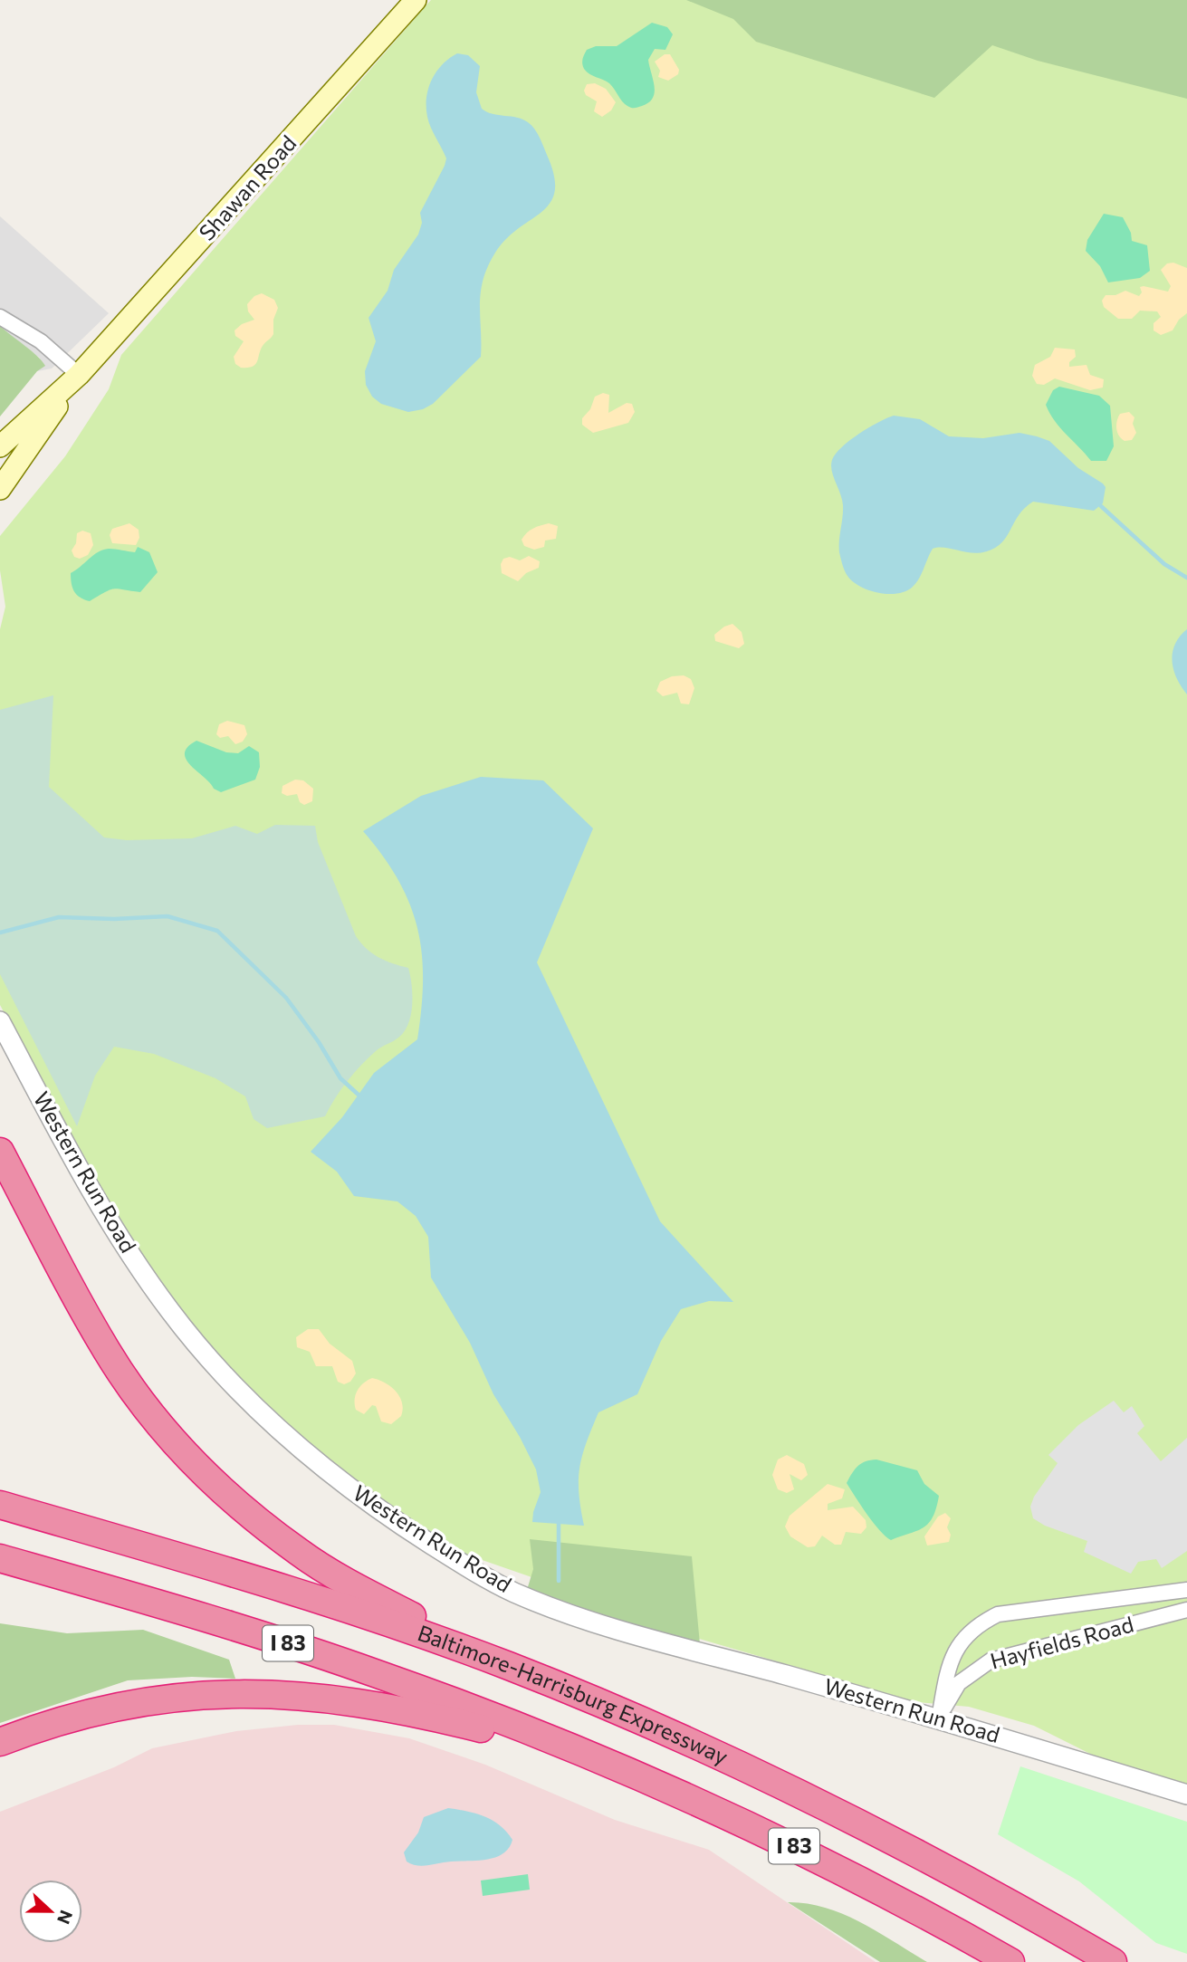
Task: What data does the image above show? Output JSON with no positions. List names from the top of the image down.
{
  "streets": {
    "highway": ["I 83", "Baltimore-Harrisburg Expressway"],
    "main road": ["Shawan Road"],
    "street": ["Western Run Road", "Hayfields Road"]
  },
  "crossings": [
    ["Western Run Road", "Hayfields Road"]
  ],
  "north": "right"
}
